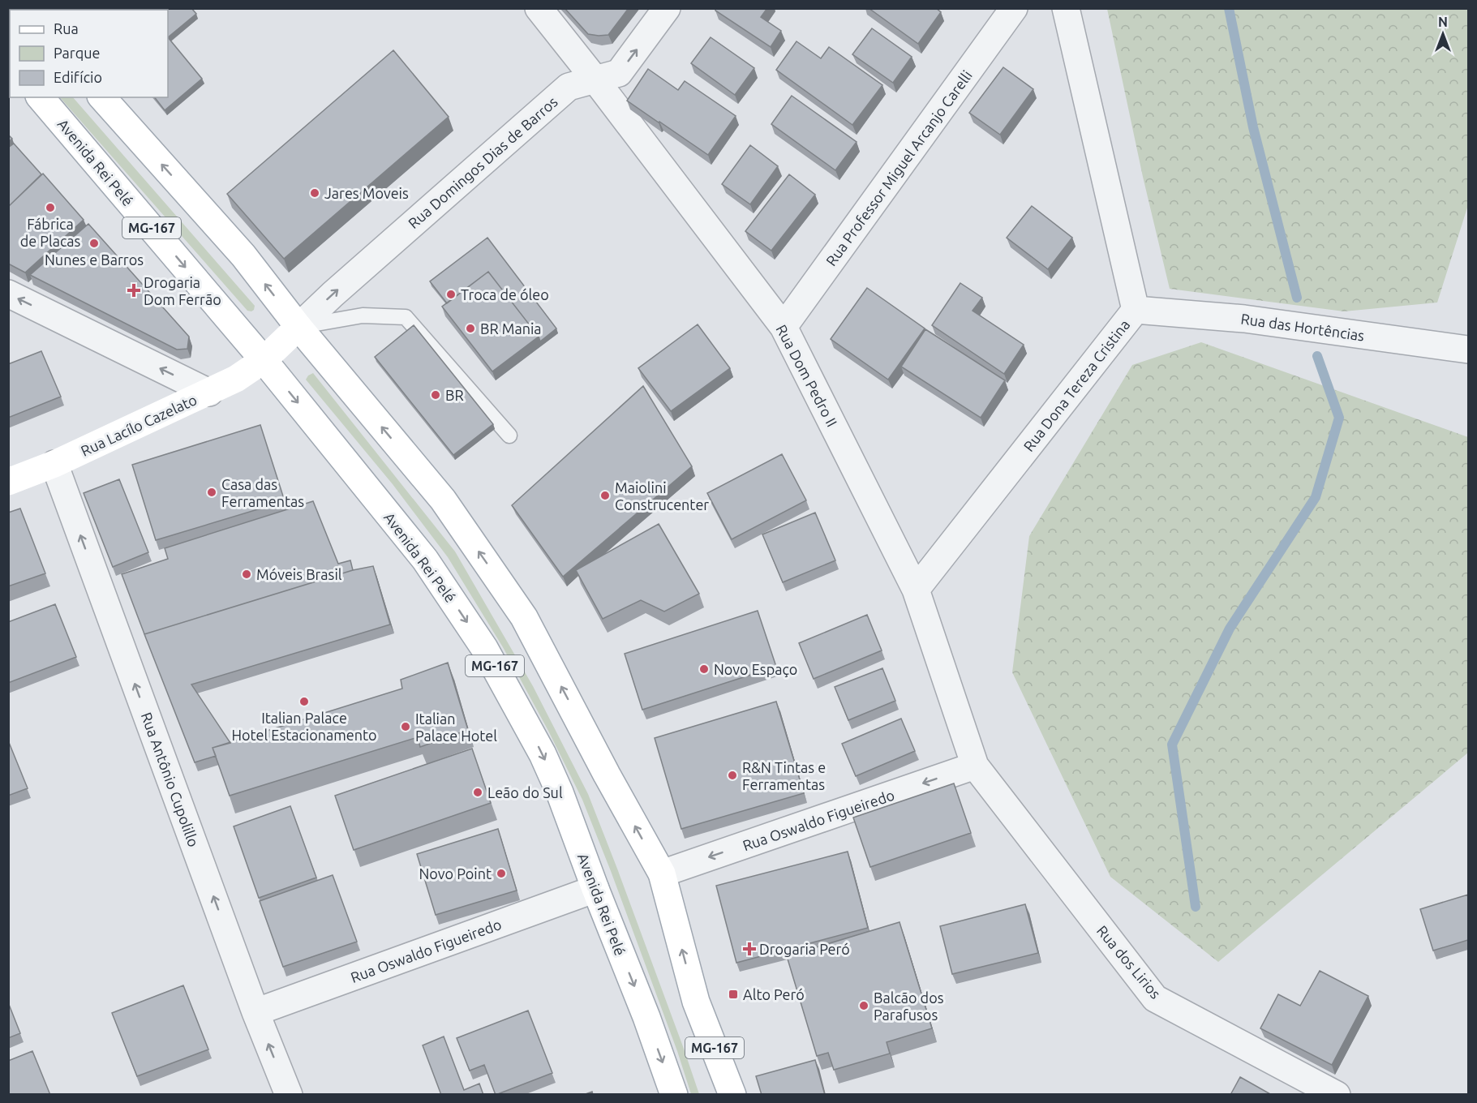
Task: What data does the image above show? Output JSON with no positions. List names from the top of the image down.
{
  "streets": {
    "main road": ["Avenida Rei Pelé", "MG-167", "Rua Lacílo Cazelato"],
    "street": [
      "Rua Domingos Dias de Barros",
      "Rua Professor Miguel Arcanjo Carelli",
      "Rua das Hortências",
      "Rua Dom Pedro II",
      "Rua Dona Tereza Cristina",
      "Rua Antônio Cupolillo",
      "Rua Oswaldo Figueiredo",
      "Rua dos Lirios"
    ]
  },
  "crossings": [
    ["Avenida Rei Pelé", "Rua Lacílo Cazelato"],
    ["Avenida Rei Pelé", "Rua Oswaldo Figueiredo"],
    ["Rua Domingos Dias de Barros", "MG-167"],
    ["Rua Domingos Dias de Barros", "Rua Dom Pedro II"],
    ["Rua Domingos Dias de Barros", "Rua Lacílo Cazelato"],
    ["Rua Professor Miguel Arcanjo Carelli", "Rua Dom Pedro II"],
    ["MG-167", "Rua Lacílo Cazelato"],
    ["MG-167", "Rua Oswaldo Figueiredo"],
    ["Rua das Hortências", "Rua Dona Tereza Cristina"],
    ["Rua Dom Pedro II", "Rua Dona Tereza Cristina"],
    ["Rua Dom Pedro II", "Rua Oswaldo Figueiredo"],
    ["Rua Dom Pedro II", "Rua dos Lirios"],
    ["Rua Lacílo Cazelato", "Rua Antônio Cupolillo"],
    ["Rua Antônio Cupolillo", "Rua Oswaldo Figueiredo"],
    ["Rua Oswaldo Figueiredo", "Rua dos Lirios"]
  ],
  "one_way": ["Rua Domingos Dias de Barros", "Rua Antônio Cupolillo", "Rua Oswaldo Figueiredo"],
  "places": {
    "other": [
      "Jares Moveis",
      "Fábrica de Placas",
      "Nunes e Barros",
      "Troca de óleo",
      "BR Mania",
      "BR",
      "Casa das Ferramentas",
      "Maiolini Construcenter",
      "Móveis Brasil",
      "Novo Espaço",
      "Italian Palace Hotel Estacionamento",
      "Italian Palace Hotel",
      "R&N Tintas e Ferramentas",
      "Leão do Sul",
      "Novo Point",
      "Balcão dos Parafusos"
    ],
    "health": ["Drogaria Dom Ferrão", "Drogaria Peró"],
    "transit": ["Alto Peró"]
  },
  "legend": ["Rua", "Parque", "Edifício"],
  "north": "top"
}
